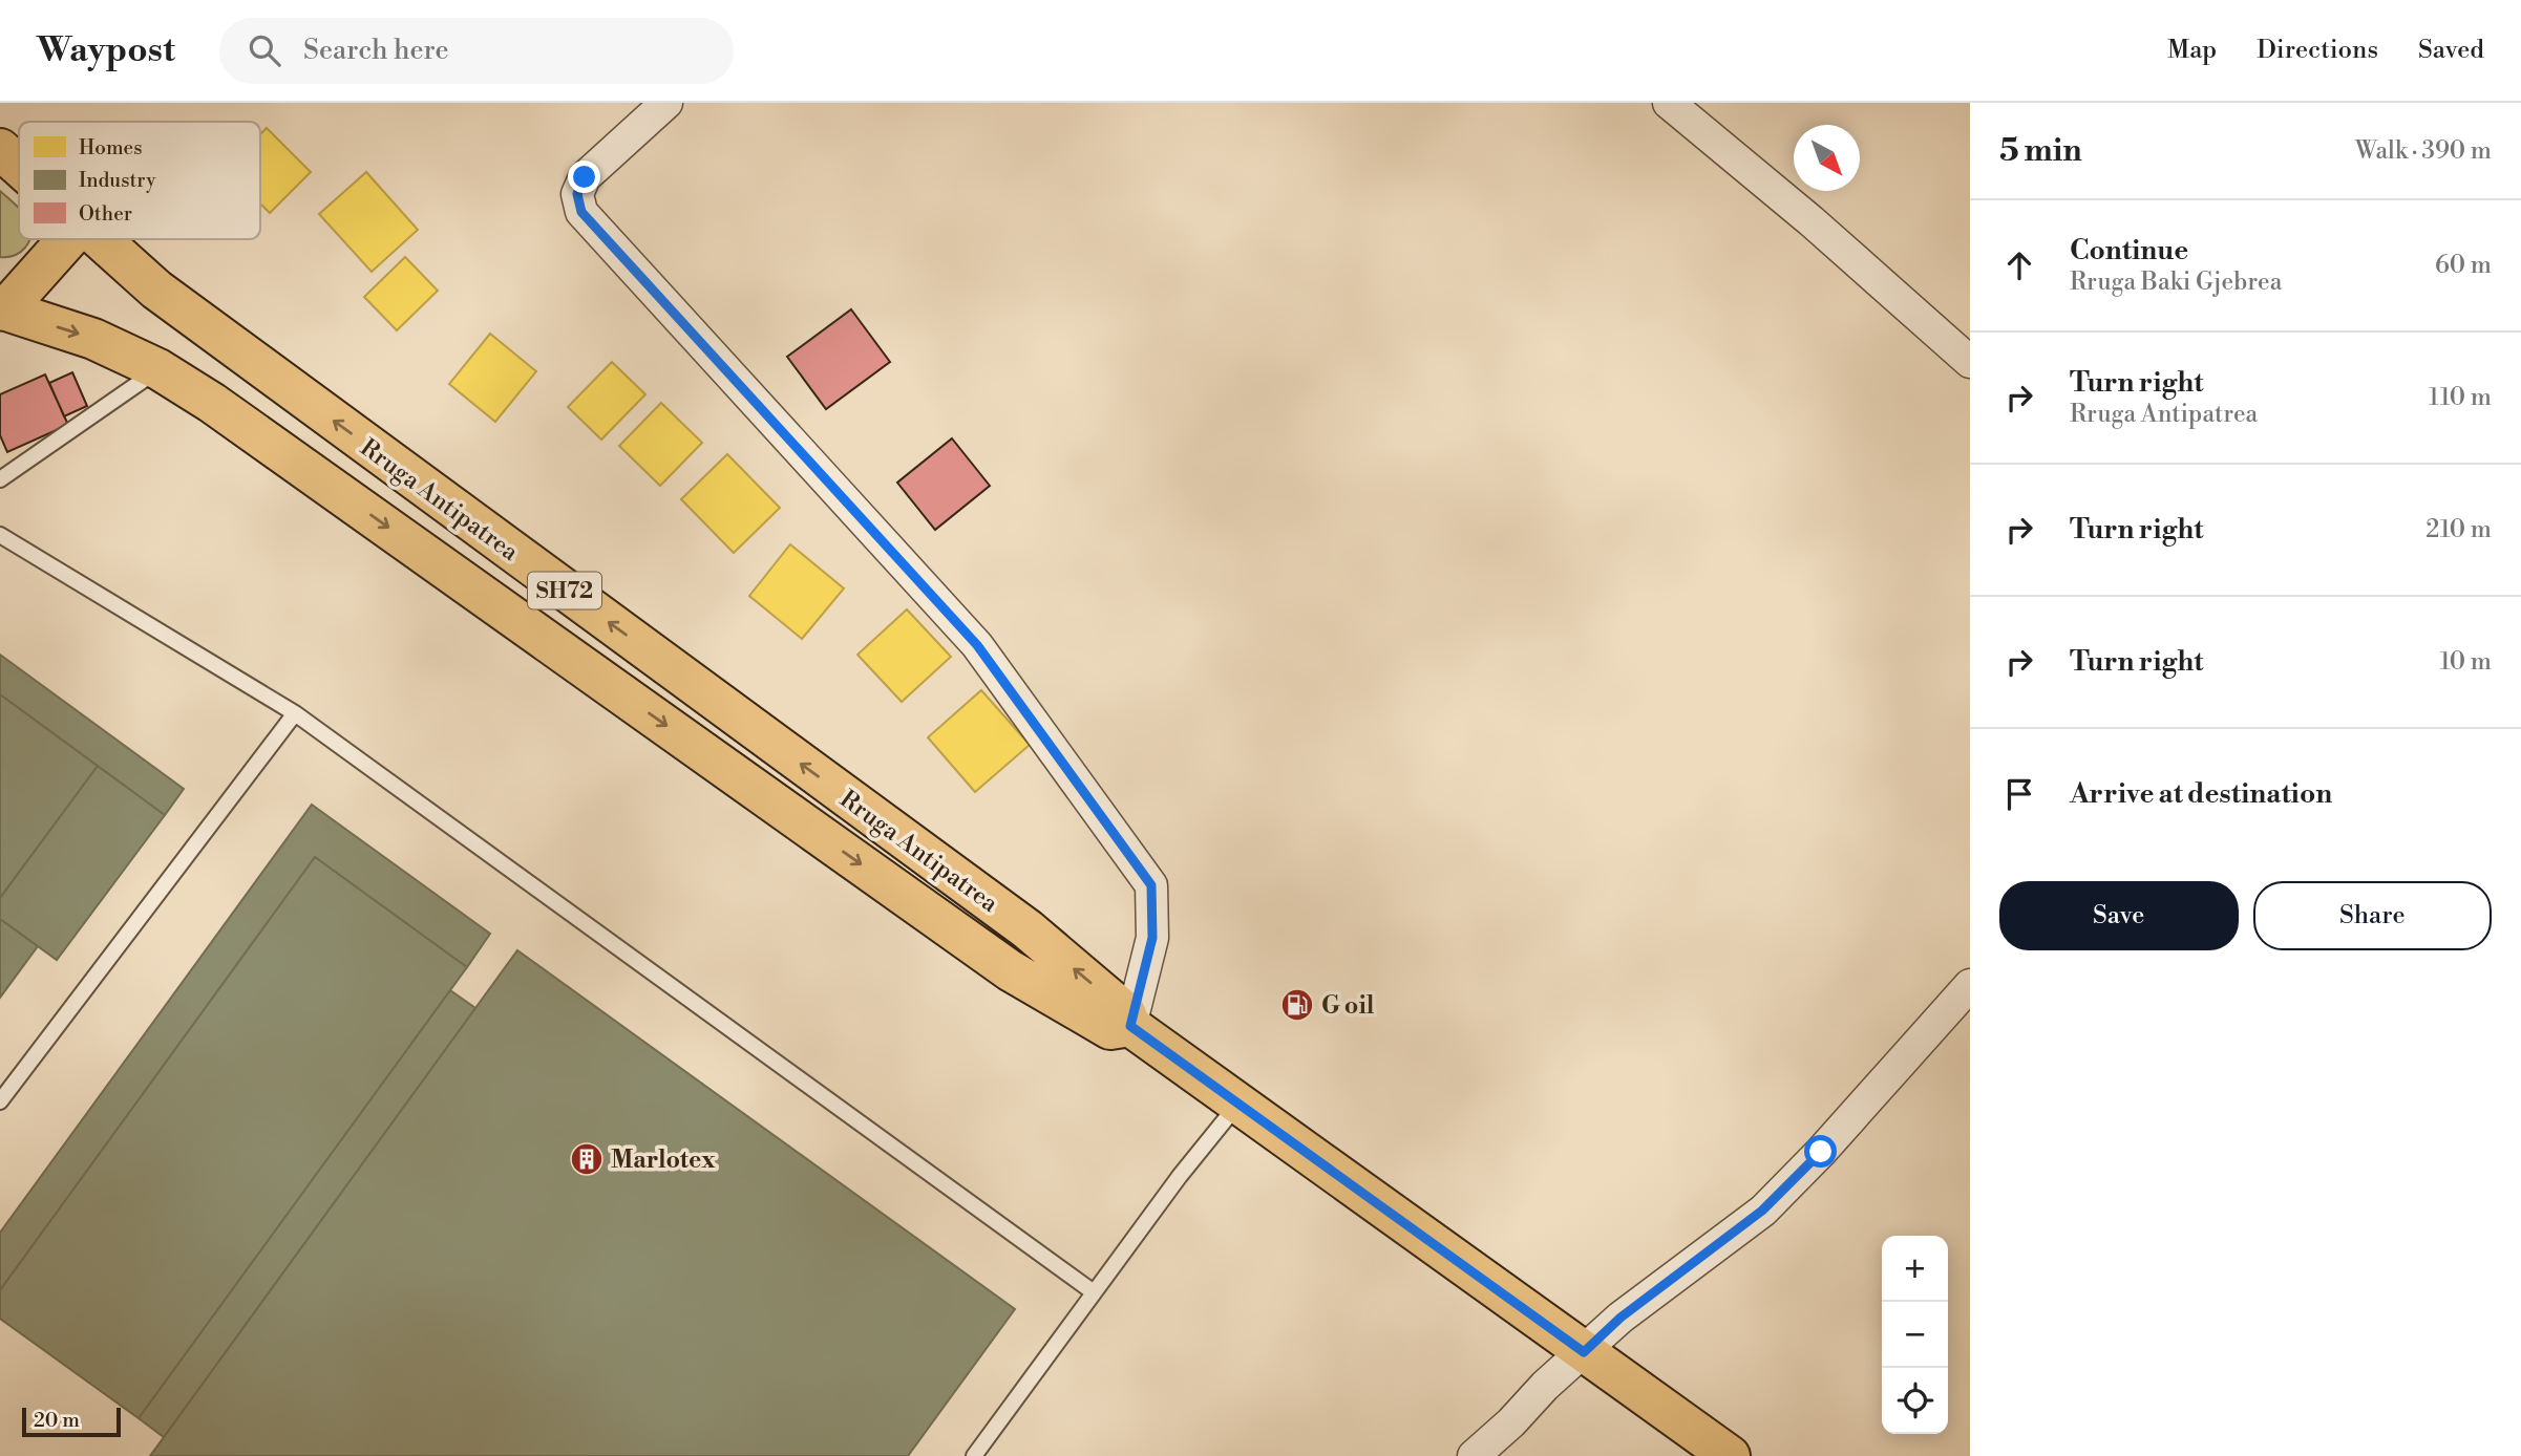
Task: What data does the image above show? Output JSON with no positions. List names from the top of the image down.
{
  "streets": {
    "main road": ["Rruga Antipatrea", "SH72"]
  },
  "places": {
    "fuel station": ["G oil"],
    "building": ["Marlotex"]
  },
  "legend": ["Homes", "Industry", "Other"],
  "scale_bar": "20 m",
  "north": "bottom right",
  "page": {
    "header": "Waypost",
    "search": "Search here",
    "nav": ["Map", "Directions", "Saved"],
    "heading": ["5 min", "Walk · 390 m"],
    "list": [
      ["Continue", "Rruga Baki Gjebrea", "60 m"],
      ["Turn right", "Rruga Antipatrea", "110 m"],
      ["Turn right", "210 m"],
      ["Turn right", "10 m"],
      "Arrive at destination"
    ],
    "buttons": ["Save", "Share"],
    "map_buttons": ["+", "−"],
    "scale": "20 m"
  }
}
